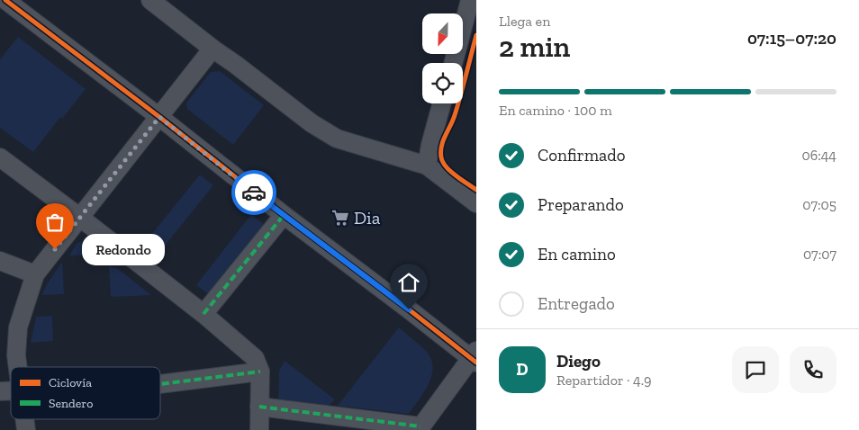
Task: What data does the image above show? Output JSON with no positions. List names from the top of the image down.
{
  "places": {
    "supermarket": ["Dia"],
    "other": ["Redondo"]
  },
  "legend": ["Ciclovía", "Sendero"],
  "north": "bottom",
  "page": {
    "heading": ["2 min", "Llega en", "07:15–07:20"],
    "panel": ["Diego", "Repartidor · 4.9"],
    "bar": "En camino · 100 m",
    "list": [
      ["Confirmado", "06:44"],
      ["Preparando", "07:05"],
      ["En camino", "07:07"],
      "Entregado"
    ],
    "bubble": "Redondo",
    "round": "D"
  }
}
